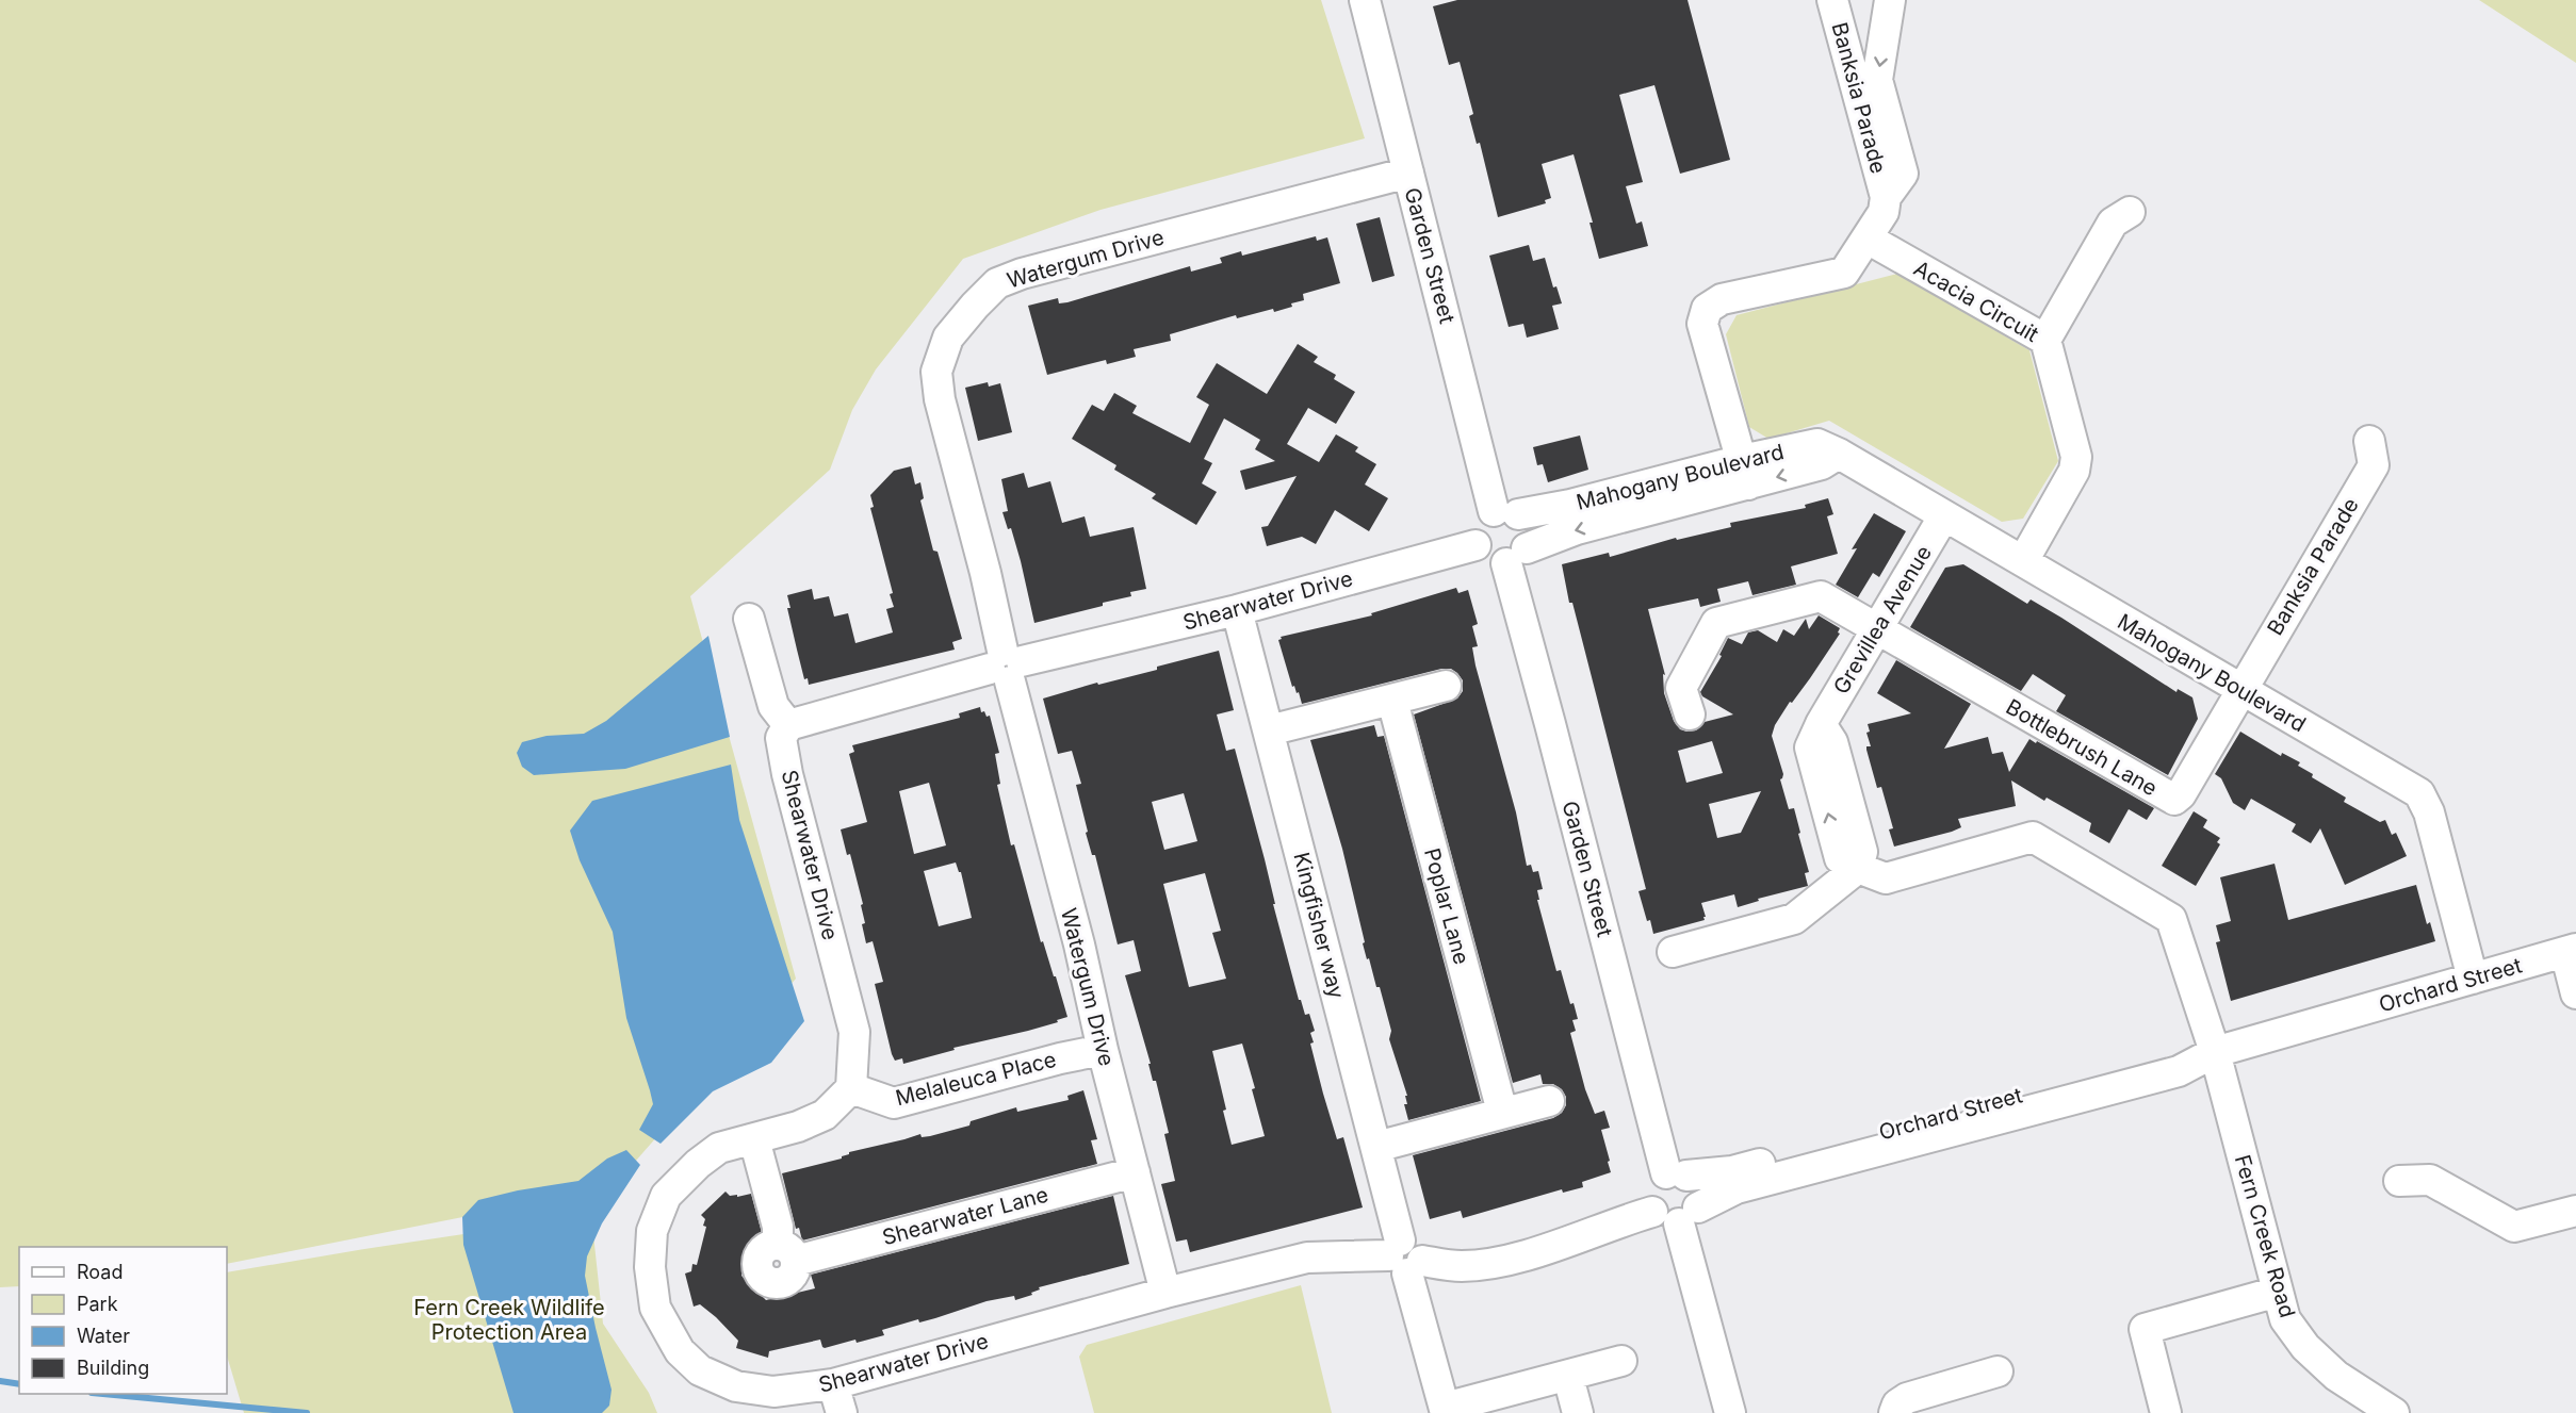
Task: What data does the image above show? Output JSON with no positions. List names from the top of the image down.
{
  "streets": {
    "street": [
      "Banksia Parade",
      "Garden Street",
      "Watergum Drive",
      "Acacia Circuit",
      "Mahogany Boulevard",
      "Shearwater Drive",
      "Grevillea Avenue",
      "Bottlebrush Lane",
      "Poplar Lane",
      "Kingfisher way",
      "Orchard Street",
      "Melaleuca Place",
      "Shearwater Lane",
      "Fern Creek Road"
    ]
  },
  "crossings": [
    ["Banksia Parade", "Mahogany Boulevard"],
    ["Banksia Parade", "Bottlebrush Lane"],
    ["Garden Street", "Watergum Drive"],
    ["Garden Street", "Mahogany Boulevard"],
    ["Garden Street", "Shearwater Drive"],
    ["Garden Street", "Orchard Street"],
    ["Watergum Drive", "Shearwater Drive"],
    ["Watergum Drive", "Melaleuca Place"],
    ["Watergum Drive", "Shearwater Lane"],
    ["Acacia Circuit", "Mahogany Boulevard"],
    ["Mahogany Boulevard", "Shearwater Drive"],
    ["Mahogany Boulevard", "Grevillea Avenue"],
    ["Mahogany Boulevard", "Bottlebrush Lane"],
    ["Mahogany Boulevard", "Orchard Street"],
    ["Shearwater Drive", "Kingfisher way"],
    ["Shearwater Drive", "Orchard Street"],
    ["Shearwater Drive", "Melaleuca Place"],
    ["Shearwater Drive", "Shearwater Lane"],
    ["Grevillea Avenue", "Bottlebrush Lane"],
    ["Orchard Street", "Fern Creek Road"]
  ],
  "parks": ["Fern Creek Wildlife Protection Area"],
  "legend": [
    "Road",
    "Park",
    "Water",
    "Building"
  ]
}
